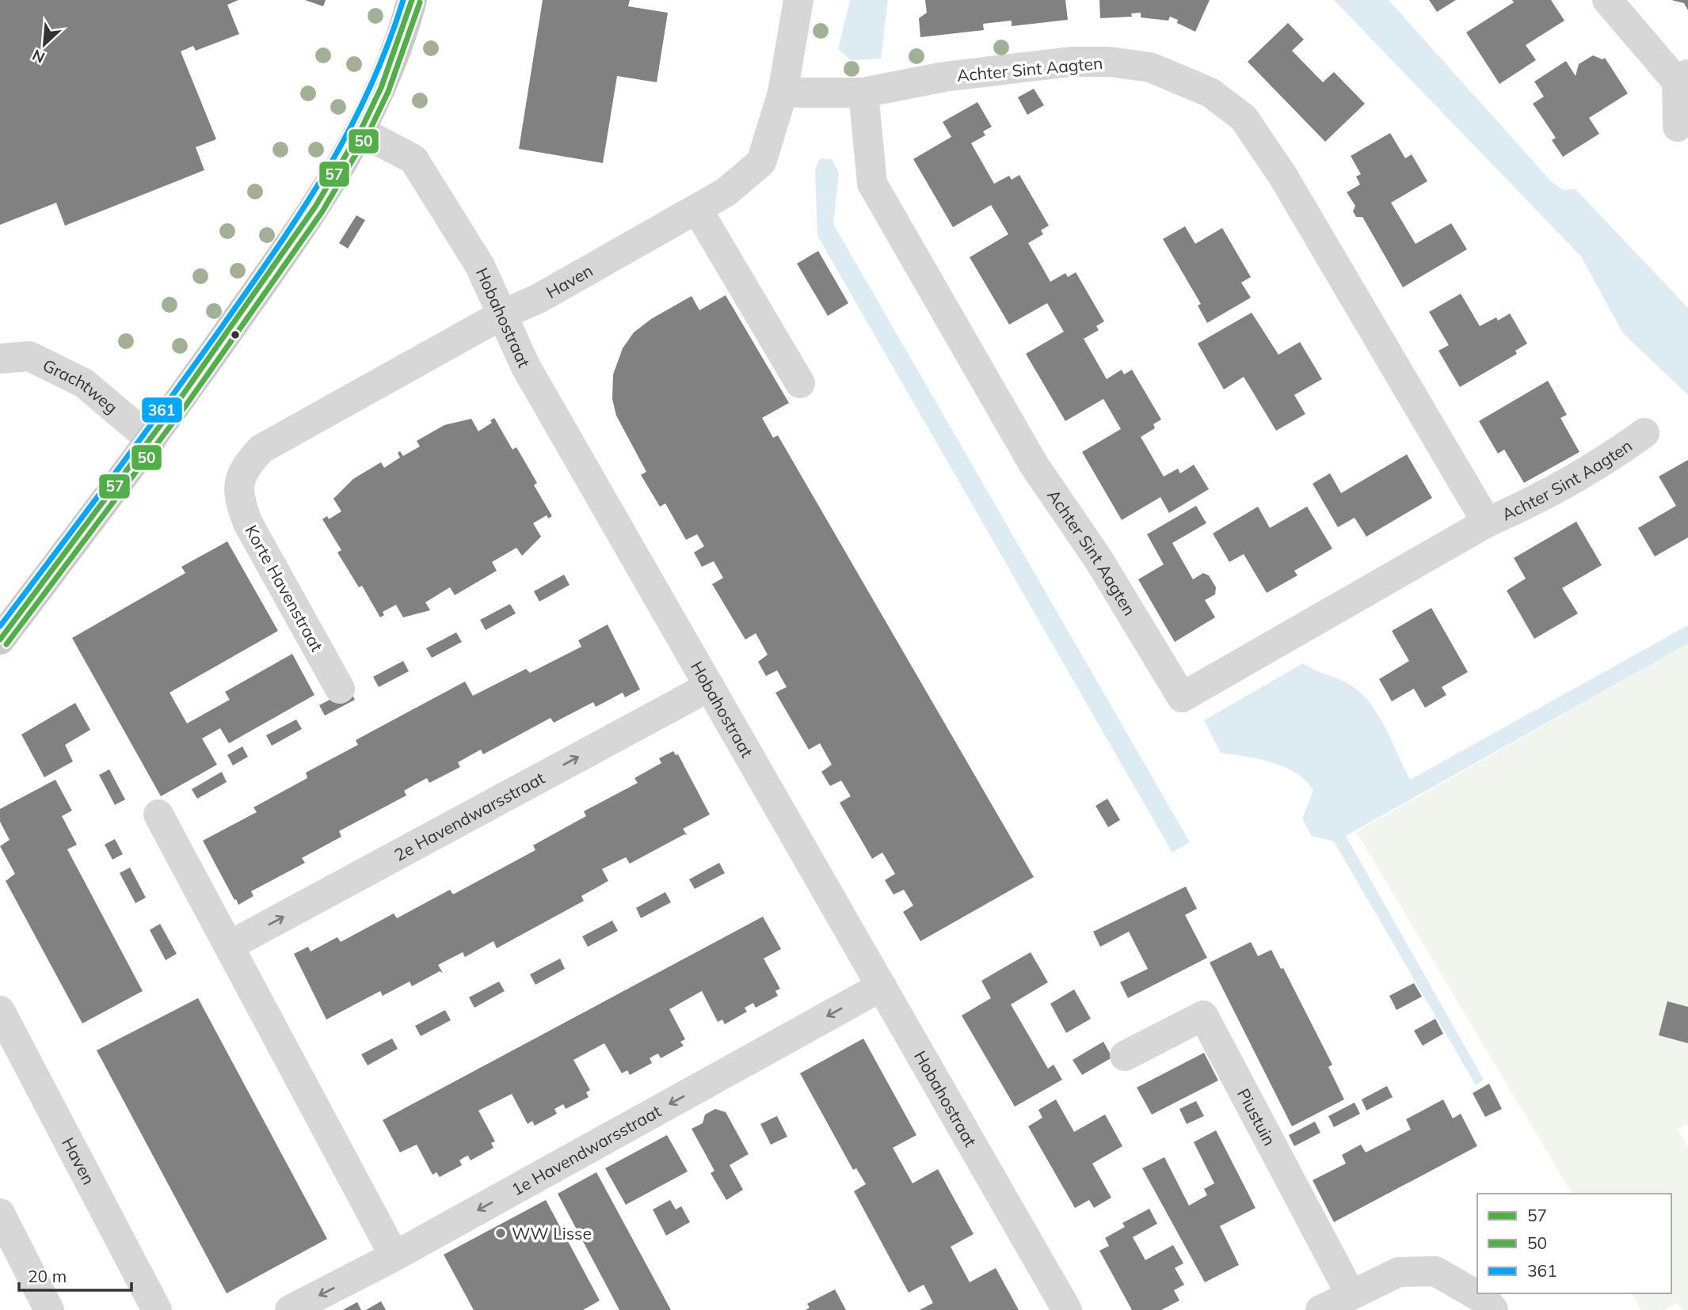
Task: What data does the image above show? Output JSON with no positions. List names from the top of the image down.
{
  "streets": {
    "street": [
      "Achter Sint Aagten",
      "Haven",
      "Hobahostraat",
      "Grachtweg",
      "Korte Havenstraat",
      "2e Havendwarsstraat",
      "Piustuin",
      "1e Havendwarsstraat"
    ]
  },
  "crossings": [
    ["Achter Sint Aagten", "Haven"],
    ["Haven", "Hobahostraat"],
    ["Haven", "Korte Havenstraat"],
    ["Hobahostraat", "2e Havendwarsstraat"],
    ["Hobahostraat", "1e Havendwarsstraat"]
  ],
  "one_way": ["2e Havendwarsstraat", "1e Havendwarsstraat"],
  "places": ["WW Lisse"],
  "lines": ["transit line 57", "transit line 361", "transit line 50"],
  "legend": ["57", "50", "361"],
  "scale_bar": "20 m",
  "north": "bottom left"
}
